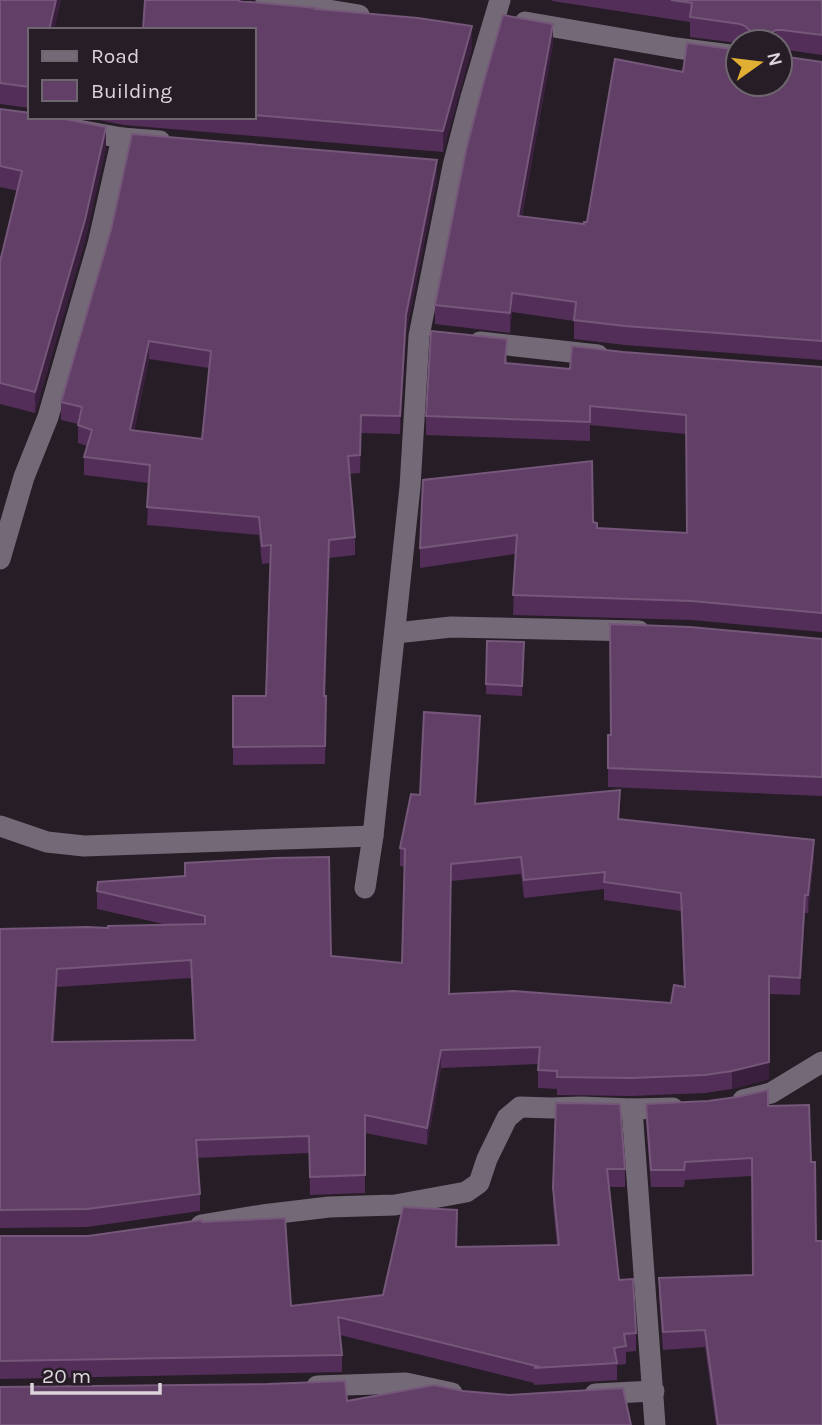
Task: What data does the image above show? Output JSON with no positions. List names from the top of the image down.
{
  "legend": ["Road", "Building"],
  "scale_bar": "20 m",
  "north": "right"
}
